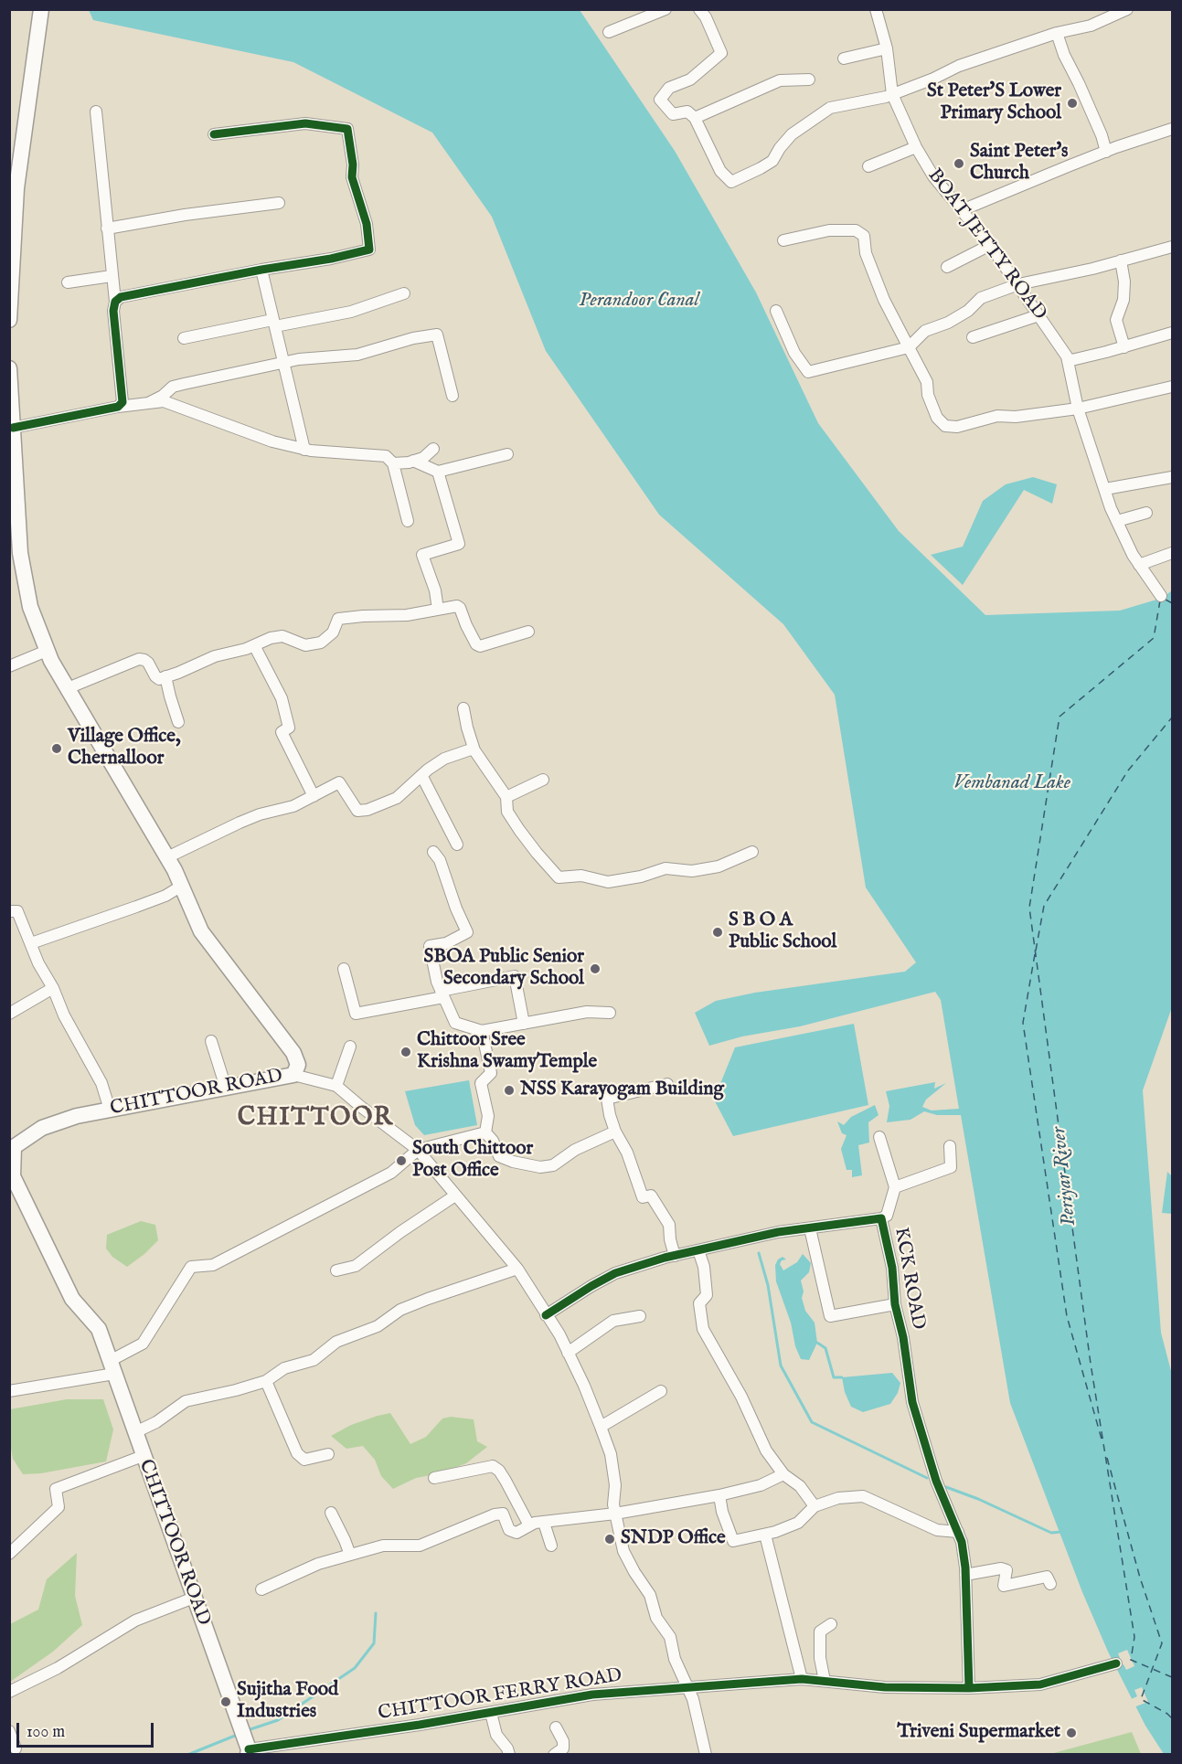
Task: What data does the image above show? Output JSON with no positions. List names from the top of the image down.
{
  "streets": {
    "main road": ["CHITTOOR ROAD"],
    "street": ["BOAT JETTY ROAD", "KCK ROAD", "CHITTOOR FERRY ROAD"]
  },
  "crossings": [
    ["CHITTOOR ROAD", "CHITTOOR FERRY ROAD"],
    ["KCK ROAD", "CHITTOOR FERRY ROAD"]
  ],
  "districts": ["CHITTOOR"],
  "water": ["Perandoor Canal", "Vembanad Lake", "Periyar River"],
  "places": [
    "St Peter'S Lower Primary School",
    "Saint Peter's Church",
    "Village Office, Chernalloor",
    "S B O A Public School",
    "SBOA Public Senior Secondary School",
    "Chittoor Sree Krishna SwamyTemple",
    "NSS Karayogam Building",
    "South Chittoor Post Office",
    "SNDP Office",
    "Sujitha Food Industries",
    "Triveni Supermarket"
  ],
  "scale_bar": "100 m"
}
